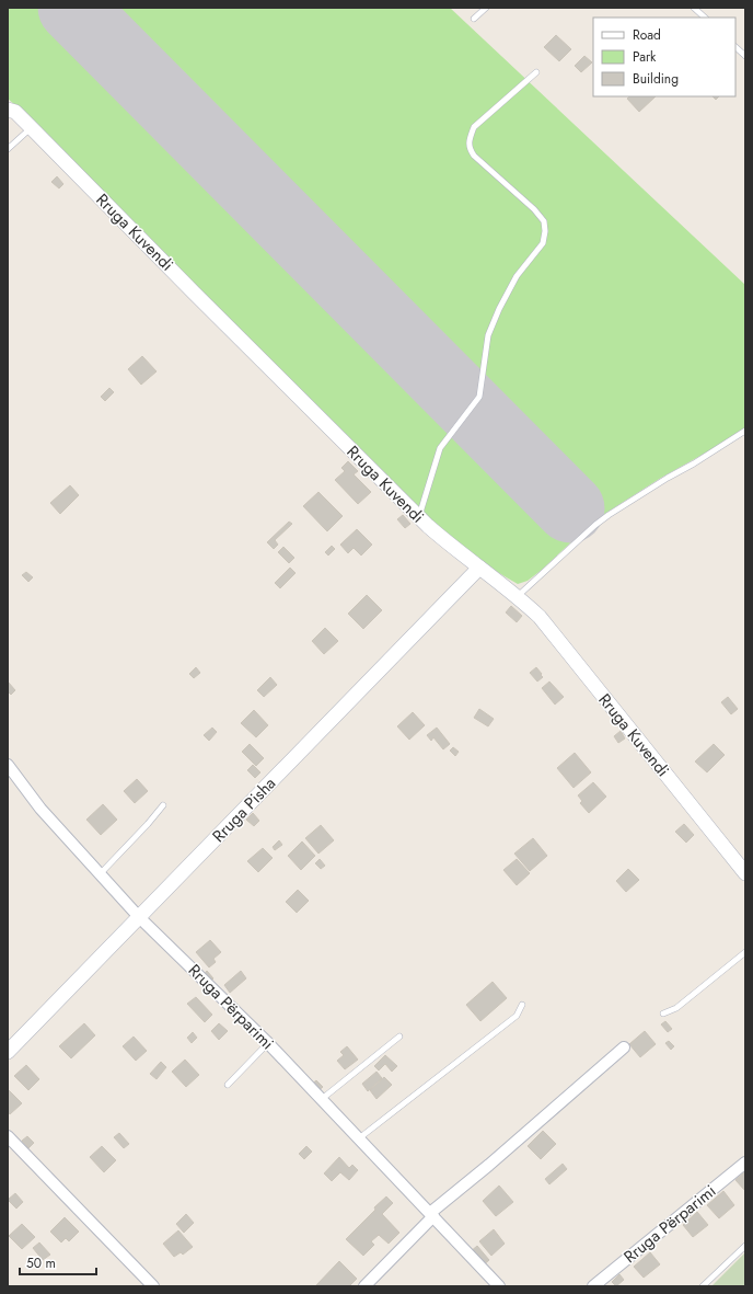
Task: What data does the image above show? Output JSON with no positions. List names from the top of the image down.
{
  "streets": {
    "street": ["Rruga Kuvendi", "Rruga Pisha", "Rruga Përparimi"]
  },
  "crossings": [
    ["Rruga Kuvendi", "Rruga Pisha"],
    ["Rruga Pisha", "Rruga Përparimi"]
  ],
  "legend": ["Road", "Park", "Building"],
  "scale_bar": "50 m"
}
